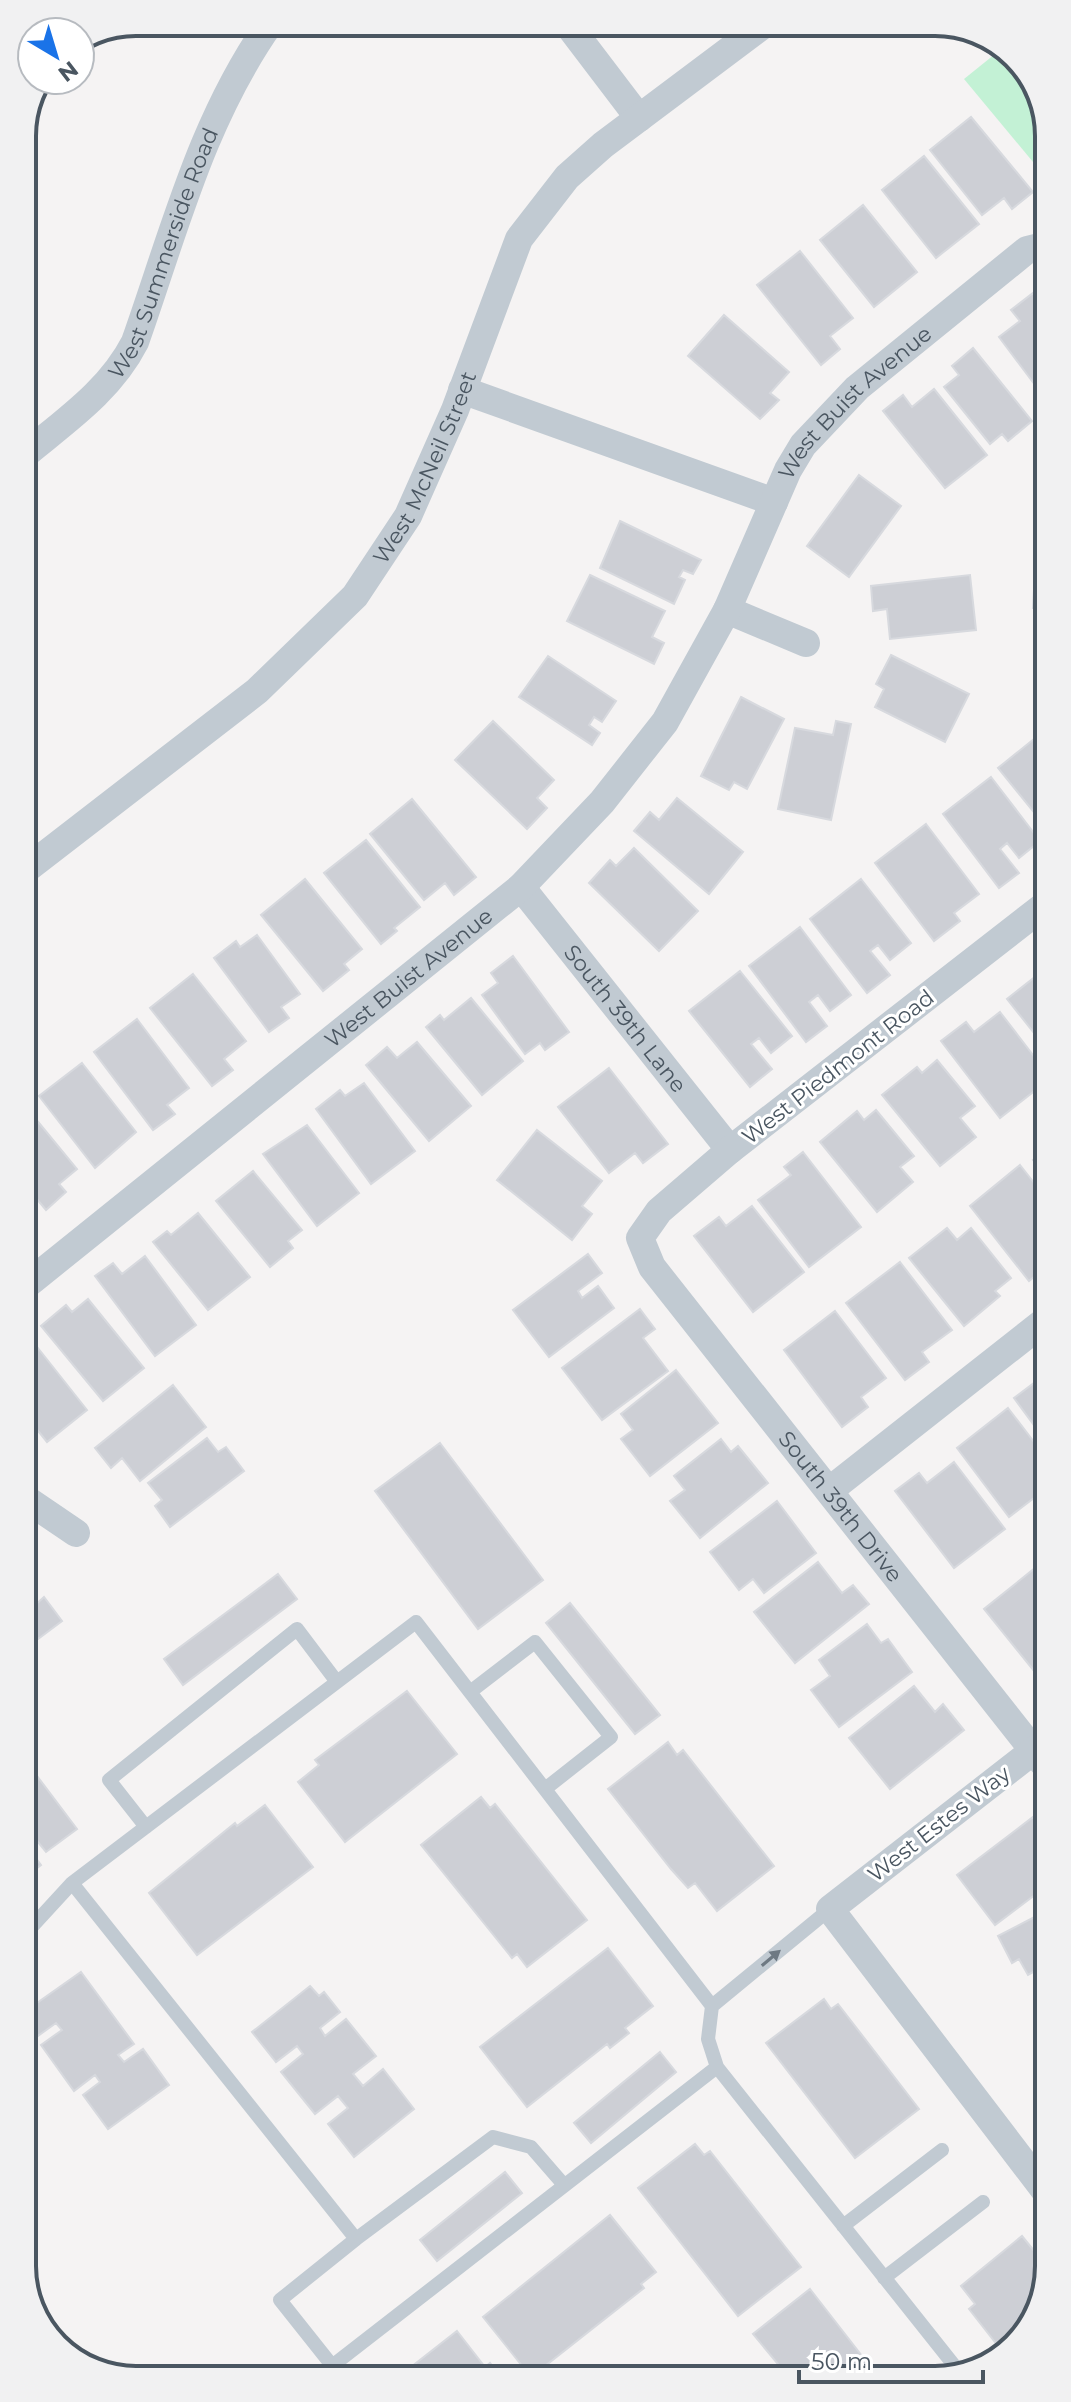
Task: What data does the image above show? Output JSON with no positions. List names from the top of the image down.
{
  "streets": {
    "street": [
      "West Summerside Road",
      "West Buist Avenue",
      "West McNeil Street",
      "South 39th Lane",
      "West Piedmont Road",
      "South 39th Drive",
      "West Estes Way"
    ]
  },
  "crossings": [
    ["West Buist Avenue", "South 39th Lane"],
    ["South 39th Lane", "West Piedmont Road"],
    ["West Piedmont Road", "South 39th Drive"]
  ],
  "scale_bar": "50 m",
  "north": "bottom right"
}
